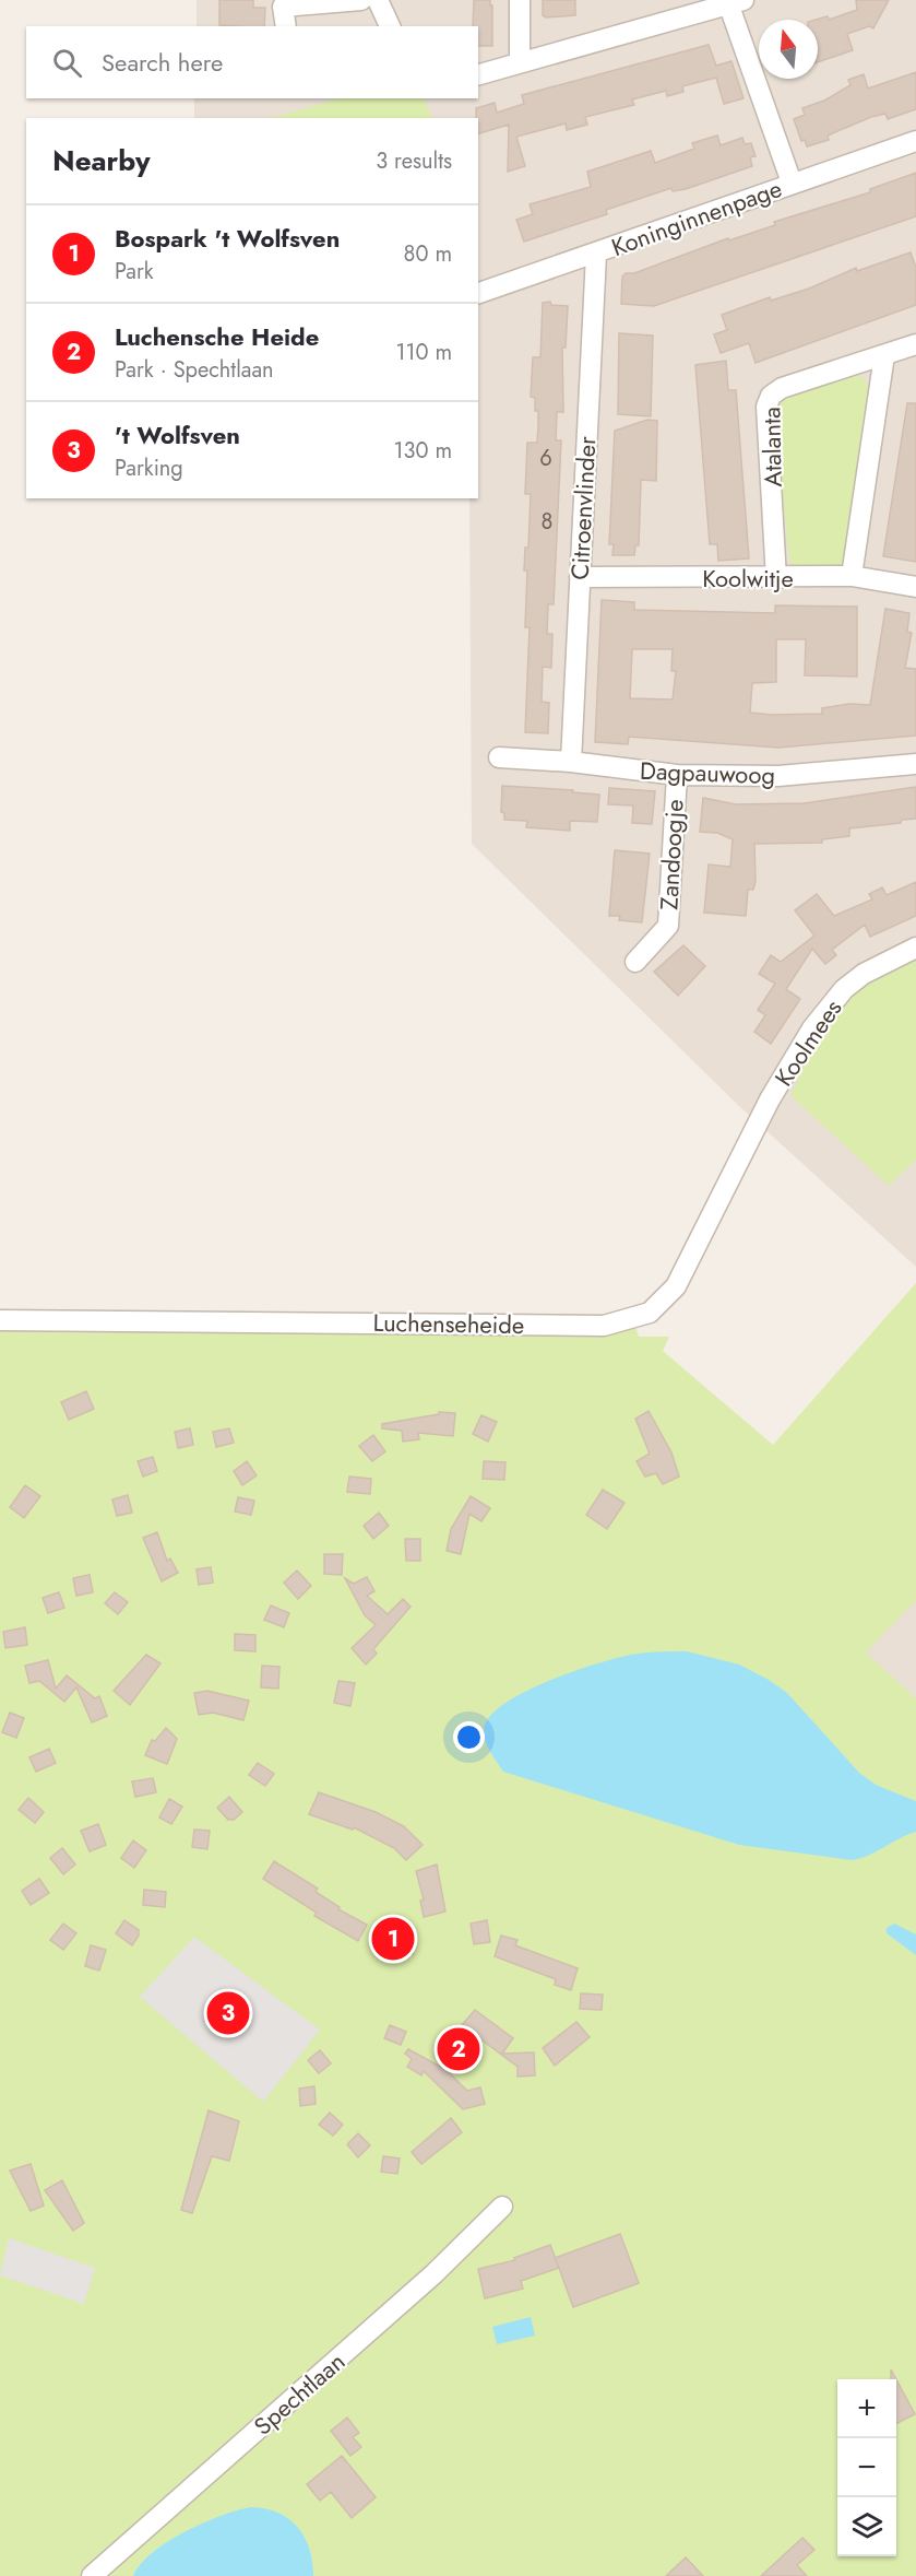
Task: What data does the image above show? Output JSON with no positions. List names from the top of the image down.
{
  "streets": {
    "street": [
      "Koninginnenpage",
      "Atalanta",
      "Citroenvlinder",
      "Koolwitje",
      "Dagpauwoog",
      "Zandoogje",
      "Koolmees",
      "Luchenseheide",
      "Spechtlaan"
    ]
  },
  "crossings": [
    ["Koninginnenpage", "Citroenvlinder"],
    ["Atalanta", "Koolwitje"],
    ["Citroenvlinder", "Koolwitje"],
    ["Citroenvlinder", "Dagpauwoog"],
    ["Dagpauwoog", "Zandoogje"],
    ["Koolmees", "Luchenseheide"]
  ],
  "house_numbers": ["6", "8"],
  "north": "top",
  "page": {
    "search": "Search here",
    "heading": ["Nearby", "3 results"],
    "list": [
      {
        "mark": "1",
        "name": "Bospark 't Wolfsven",
        "note": "Park",
        "value": "80 m"
      },
      {
        "mark": "2",
        "name": "Luchensche Heide",
        "note": "Park · Spechtlaan",
        "value": "110 m"
      },
      {
        "mark": "3",
        "name": "'t Wolfsven",
        "note": "Parking",
        "value": "130 m"
      }
    ],
    "pins": ["1", "3", "2"],
    "map_buttons": ["+", "−"]
  }
}
